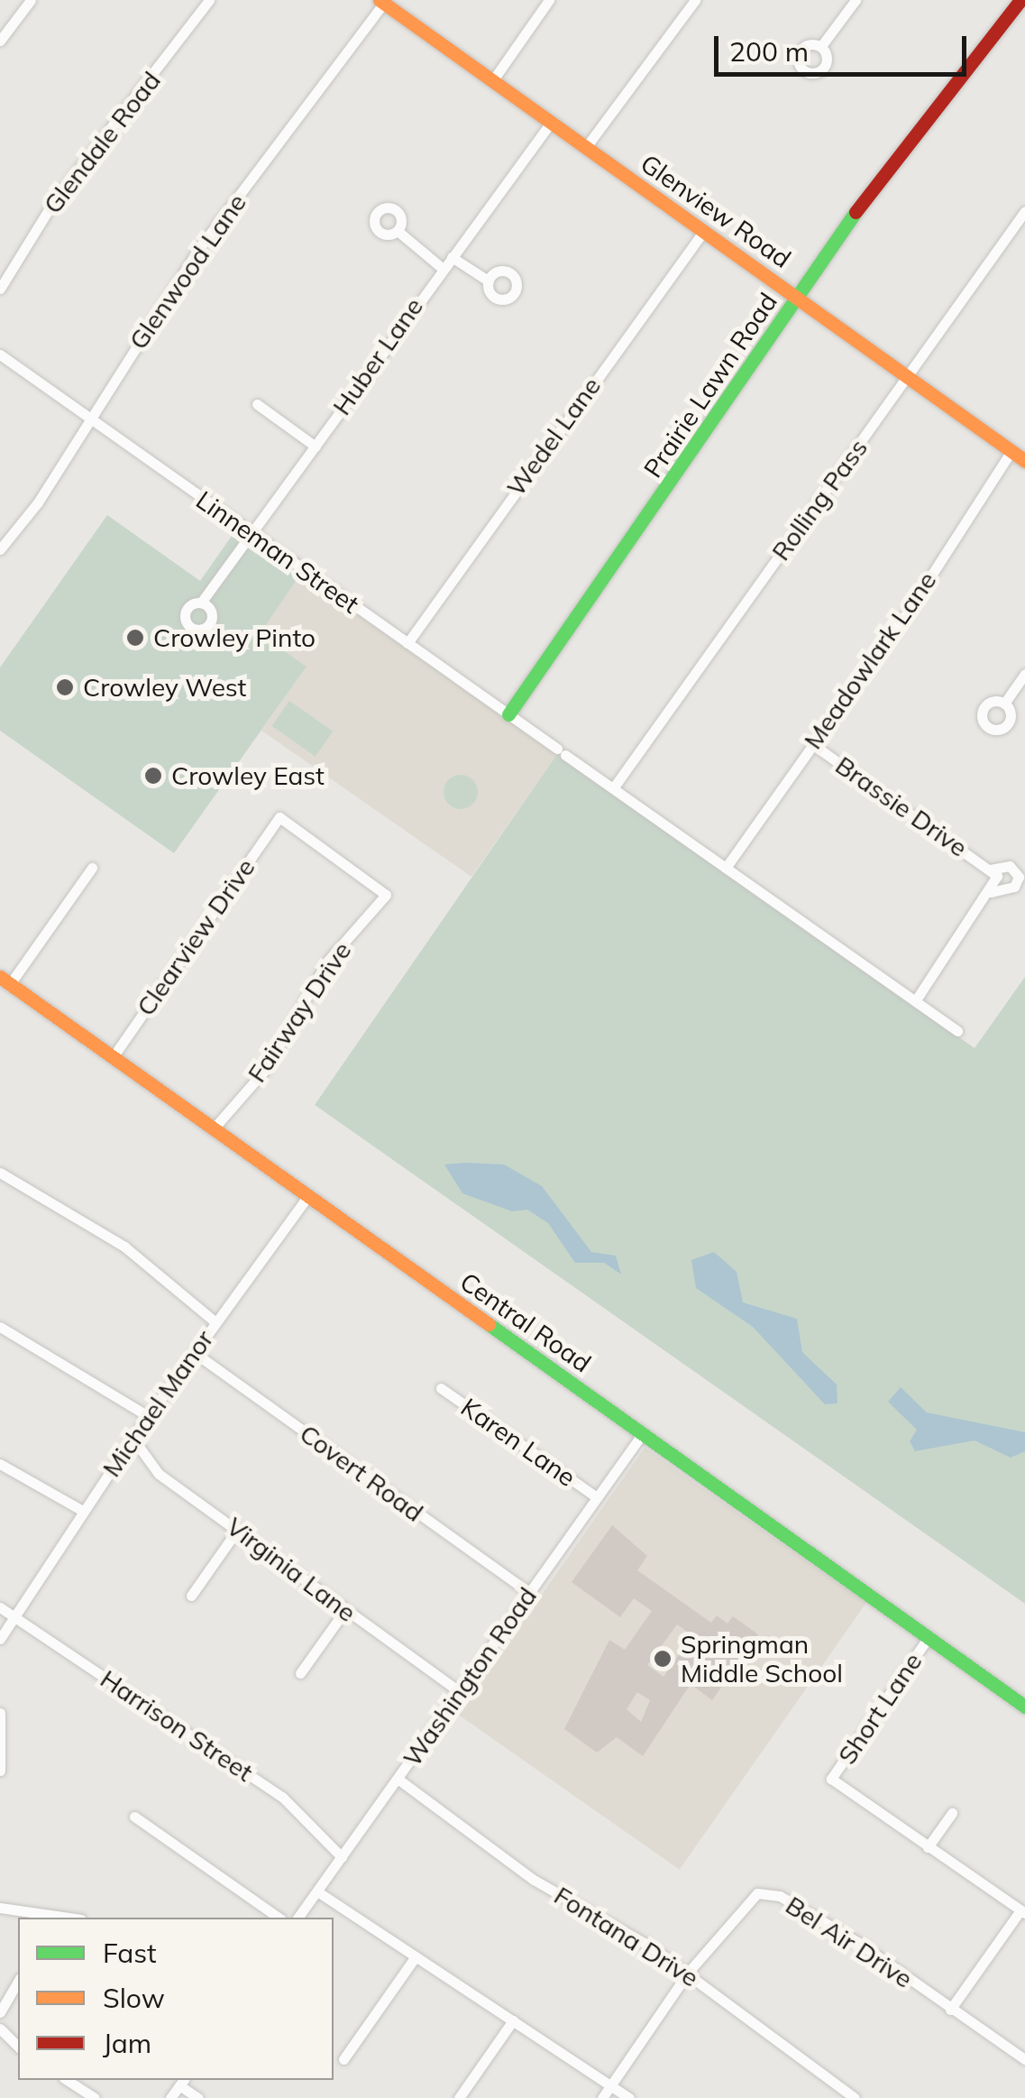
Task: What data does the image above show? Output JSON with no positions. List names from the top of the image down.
{
  "streets": {
    "main road": ["Glenview Road", "Prairie Lawn Road", "Central Road"],
    "street": [
      "Glendale Road",
      "Glenwood Lane",
      "Huber Lane",
      "Wedel Lane",
      "Rolling Pass",
      "Linneman Street",
      "Meadowlark Lane",
      "Brassie Drive",
      "Clearview Drive",
      "Fairway Drive",
      "Michael Manor",
      "Karen Lane",
      "Covert Road",
      "Virginia Lane",
      "Washington Road",
      "Short Lane",
      "Harrison Street",
      "Fontana Drive",
      "Bel Air Drive"
    ]
  },
  "crossings": [
    ["Glenview Road", "Glenwood Lane"],
    ["Glenview Road", "Huber Lane"],
    ["Glenview Road", "Prairie Lawn Road"],
    ["Glenview Road", "Wedel Lane"],
    ["Glenview Road", "Rolling Pass"],
    ["Glenview Road", "Meadowlark Lane"],
    ["Glenwood Lane", "Linneman Street"],
    ["Huber Lane", "Linneman Street"],
    ["Prairie Lawn Road", "Linneman Street"],
    ["Wedel Lane", "Linneman Street"],
    ["Rolling Pass", "Linneman Street"],
    ["Linneman Street", "Meadowlark Lane"],
    ["Meadowlark Lane", "Brassie Drive"],
    ["Clearview Drive", "Fairway Drive"],
    ["Clearview Drive", "Central Road"],
    ["Fairway Drive", "Central Road"],
    ["Central Road", "Michael Manor"],
    ["Central Road", "Washington Road"],
    ["Central Road", "Short Lane"],
    ["Michael Manor", "Covert Road"],
    ["Michael Manor", "Virginia Lane"],
    ["Michael Manor", "Harrison Street"],
    ["Karen Lane", "Washington Road"],
    ["Covert Road", "Washington Road"],
    ["Virginia Lane", "Washington Road"],
    ["Washington Road", "Harrison Street"],
    ["Washington Road", "Fontana Drive"],
    ["Fontana Drive", "Bel Air Drive"]
  ],
  "places": [
    "Crowley Pinto",
    "Crowley West",
    "Crowley East",
    "Springman Middle School"
  ],
  "legend": ["Fast", "Slow", "Jam"],
  "scale_bar": "200 m"
}
